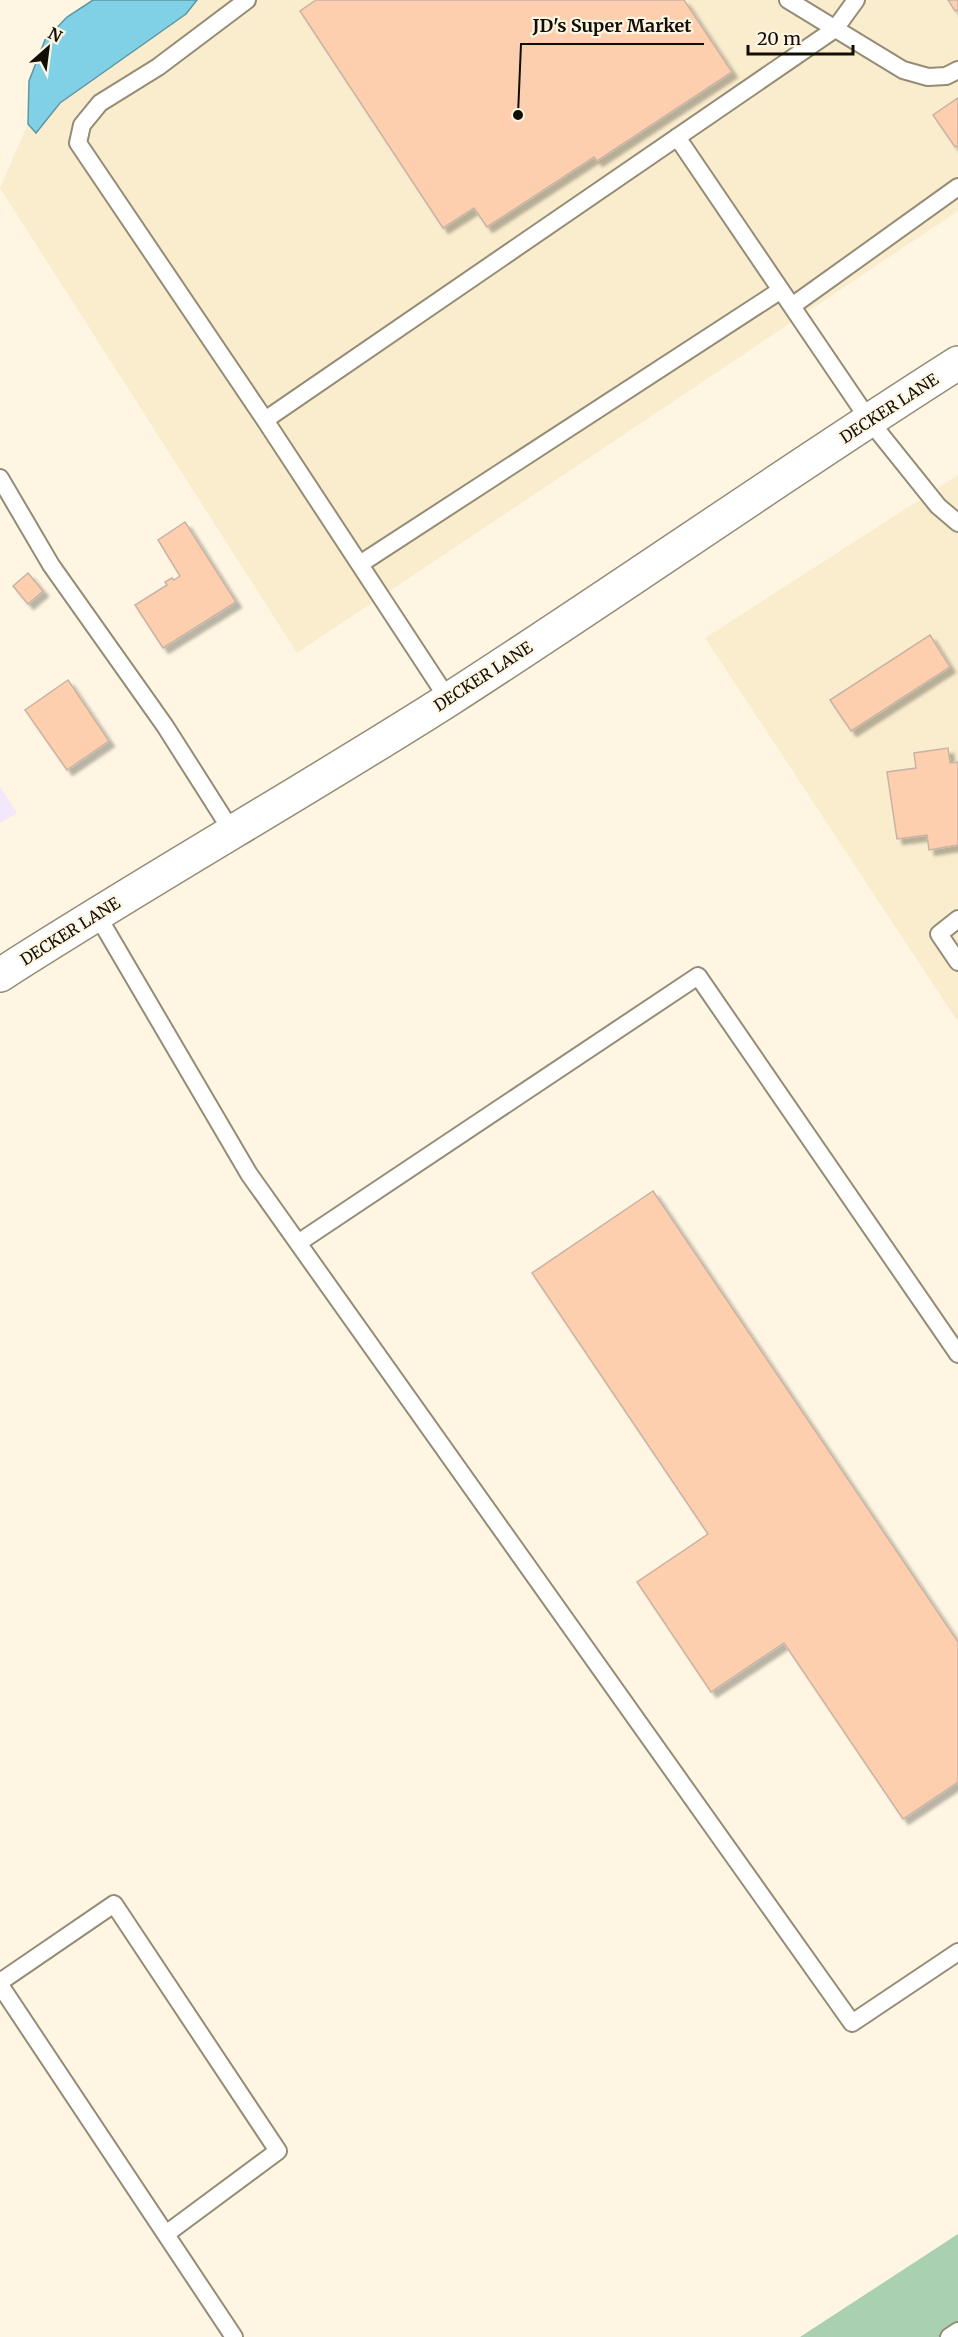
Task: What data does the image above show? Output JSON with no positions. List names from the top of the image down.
{
  "streets": {
    "main road": ["DECKER LANE"]
  },
  "places": ["JD's Super Market"],
  "scale_bar": "20 m",
  "north": "top right"
}
